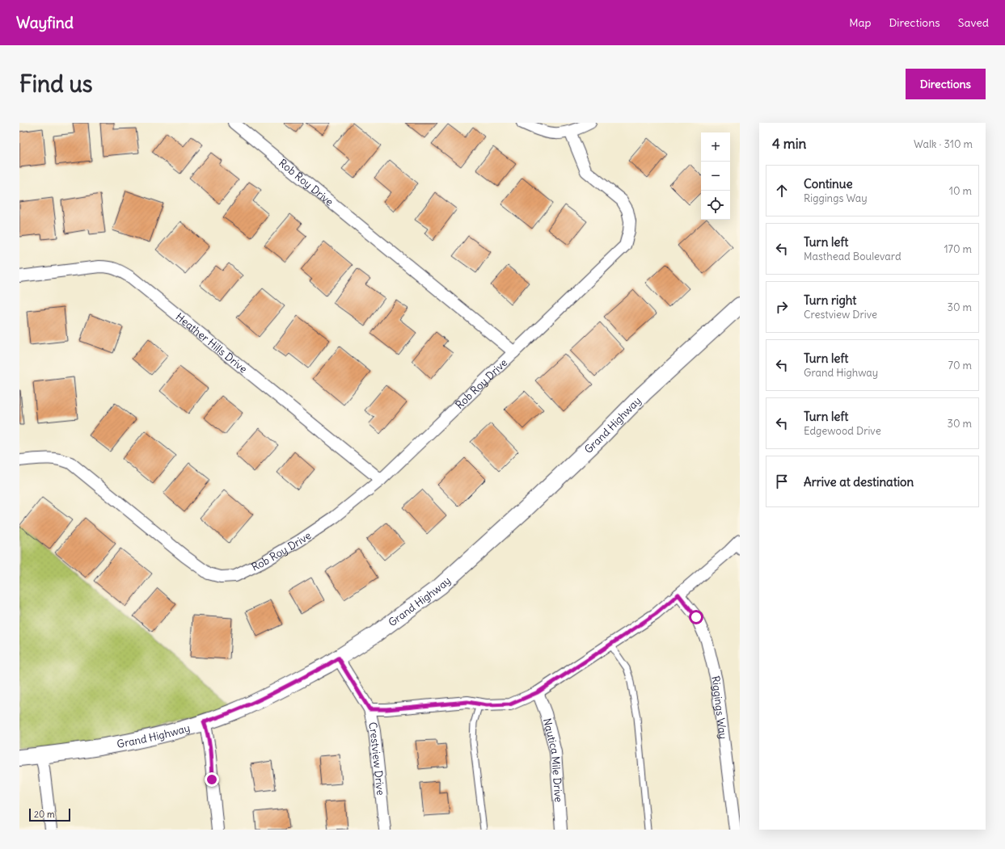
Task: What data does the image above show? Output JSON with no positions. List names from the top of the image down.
{
  "streets": {
    "street": [
      "Rob Roy Drive",
      "Heather Hills Drive",
      "Grand Highway",
      "Riggings Way",
      "Crestview Drive",
      "Nautica Mile Drive"
    ]
  },
  "crossings": [
    ["Rob Roy Drive", "Heather Hills Drive"],
    ["Grand Highway", "Crestview Drive"]
  ],
  "scale_bar": "20 m",
  "page": {
    "header": "Wayfind",
    "nav": ["Map", "Directions", "Saved"],
    "buttons": "Directions",
    "title": "Find us",
    "heading": ["4 min", "Walk · 310 m"],
    "map_buttons": ["+", "−"],
    "list": [
      ["Continue", "Riggings Way", "10 m"],
      ["Turn left", "Masthead Boulevard", "170 m"],
      ["Turn right", "Crestview Drive", "30 m"],
      ["Turn left", "Grand Highway", "70 m"],
      ["Turn left", "Edgewood Drive", "30 m"],
      "Arrive at destination"
    ],
    "scale": "20 m"
  }
}
